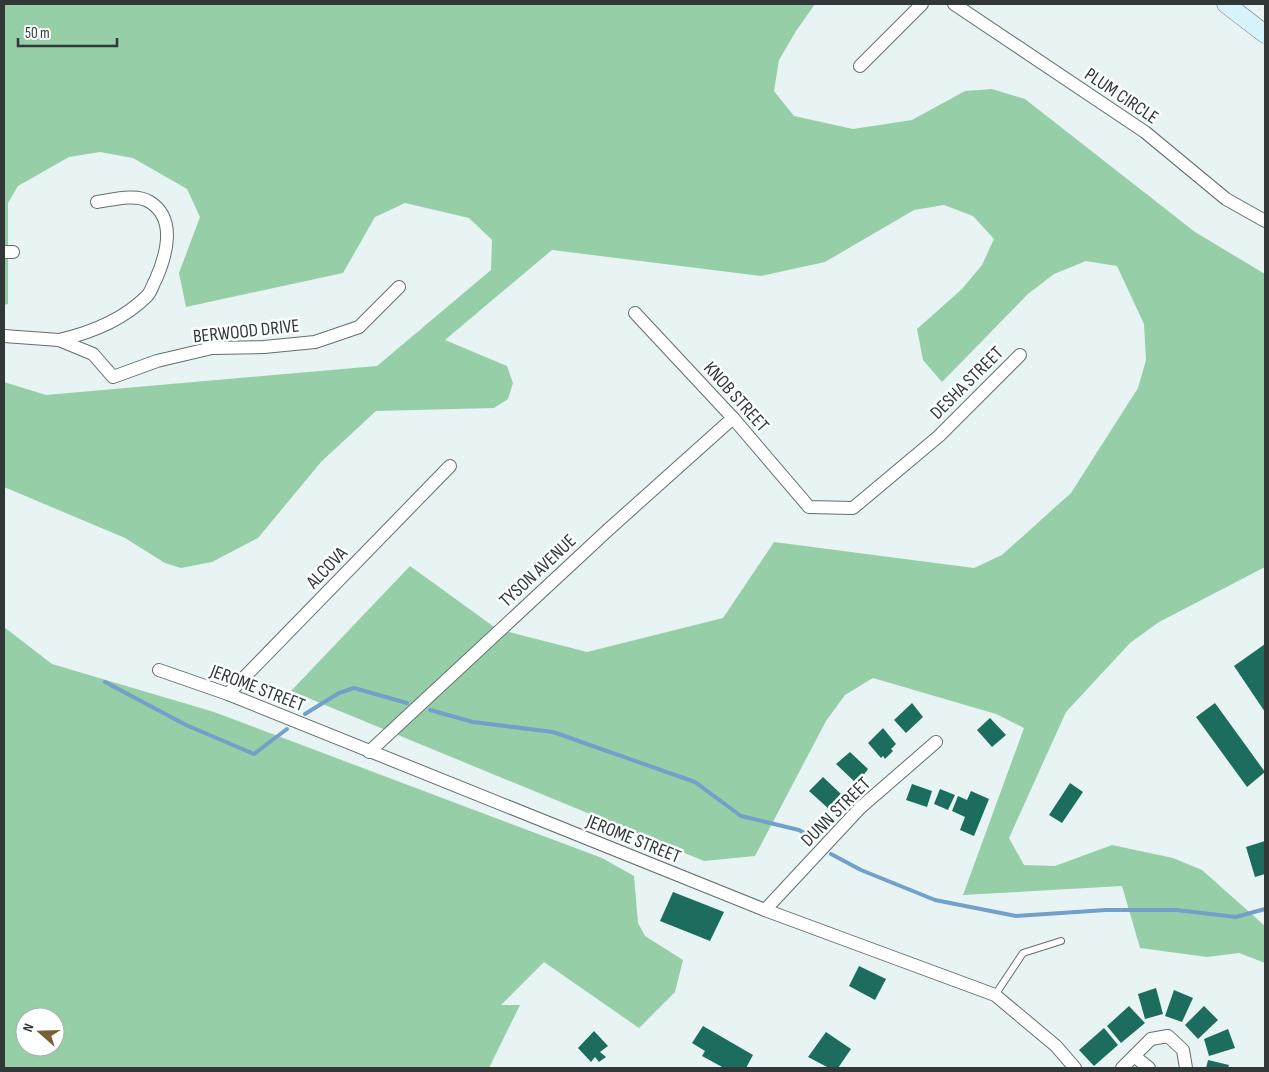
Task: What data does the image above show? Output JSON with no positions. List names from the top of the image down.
{
  "streets": {
    "street": [
      "PLUM CIRCLE",
      "BERWOOD DRIVE",
      "DESHA STREET",
      "KNOB STREET",
      "ALCOVA",
      "TYSON AVENUE",
      "JEROME STREET",
      "DUNN STREET"
    ]
  },
  "crossings": [
    ["DESHA STREET", "KNOB STREET"],
    ["KNOB STREET", "TYSON AVENUE"],
    ["ALCOVA", "JEROME STREET"],
    ["TYSON AVENUE", "JEROME STREET"],
    ["JEROME STREET", "DUNN STREET"]
  ],
  "scale_bar": "50 m",
  "north": "left"
}
